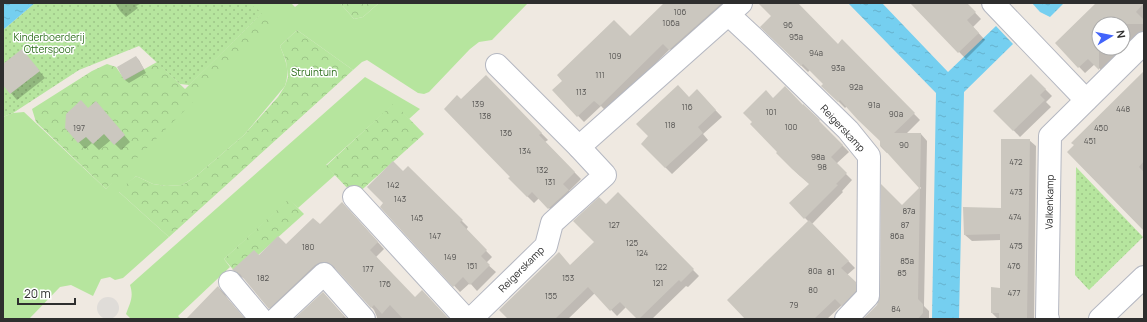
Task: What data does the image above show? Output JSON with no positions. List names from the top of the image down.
{
  "streets": {
    "street": ["Reigerskamp", "Valkenkamp"]
  },
  "parks": ["Kinderboerderij Otterspoor", "Struintuin"],
  "house_numbers": [
    "106",
    "106a",
    "96",
    "95a",
    "94a",
    "109",
    "93a",
    "111",
    "92a",
    "113",
    "139",
    "91a",
    "116",
    "448",
    "101",
    "90a",
    "138",
    "118",
    "100",
    "197",
    "450",
    "136",
    "451",
    "90",
    "134",
    "98a",
    "472",
    "98",
    "132",
    "131",
    "142",
    "473",
    "143",
    "87a",
    "474",
    "145",
    "127",
    "87",
    "147",
    "86a",
    "125",
    "475",
    "180",
    "124",
    "149",
    "85a",
    "151",
    "476",
    "122",
    "177",
    "80a",
    "81",
    "85",
    "182",
    "153",
    "121",
    "176",
    "80",
    "477",
    "155",
    "79",
    "84"
  ],
  "scale_bar": "20 m",
  "north": "right"
}
